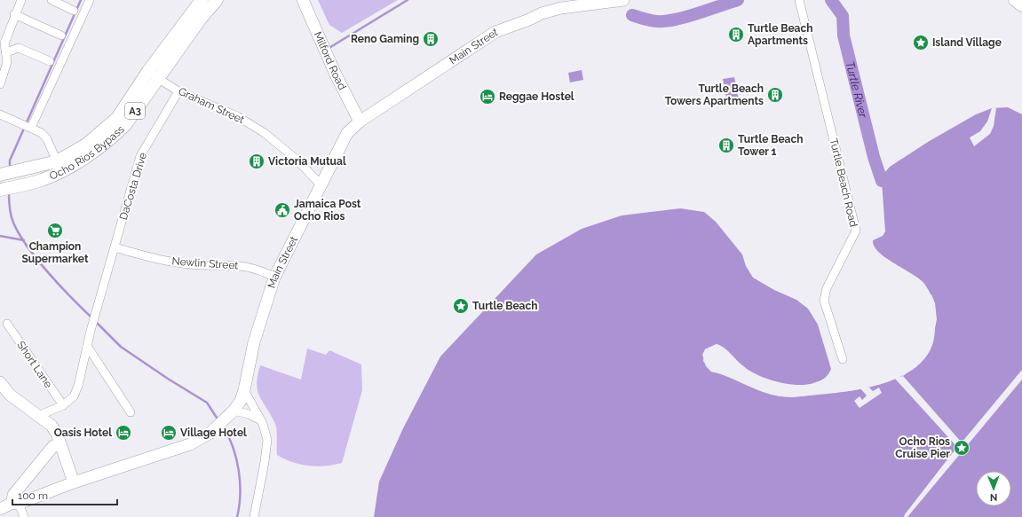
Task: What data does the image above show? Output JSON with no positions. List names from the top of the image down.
{
  "streets": {
    "main road": ["A3", "Ocho Rios Bypass"],
    "street": [
      "Main Street",
      "Milford Road",
      "Graham Street",
      "Turtle Beach Road",
      "DaCosta Drive",
      "Newlin Street",
      "Short Lane"
    ]
  },
  "crossings": [
    ["Main Street", "Milford Road"],
    ["Main Street", "Graham Street"],
    ["Main Street", "Newlin Street"],
    ["Graham Street", "Ocho Rios Bypass"],
    ["Graham Street", "DaCosta Drive"],
    ["DaCosta Drive", "Newlin Street"]
  ],
  "water": ["Turtle River"],
  "places": {
    "building": [
      "Turtle Beach Apartments",
      "Reno Gaming",
      "Turtle Beach Towers Apartments",
      "Turtle Beach Tower 1",
      "Victoria Mutual"
    ],
    "place": ["Island Village", "Turtle Beach", "Ocho Rios Cruise Pier"],
    "hotel": ["Reggae Hostel", "Oasis Hotel", "Village Hotel"],
    "public building": ["Jamaica Post Ocho Rios"],
    "supermarket": ["Champion Supermarket"]
  },
  "scale_bar": "100 m",
  "north": "bottom"
}
